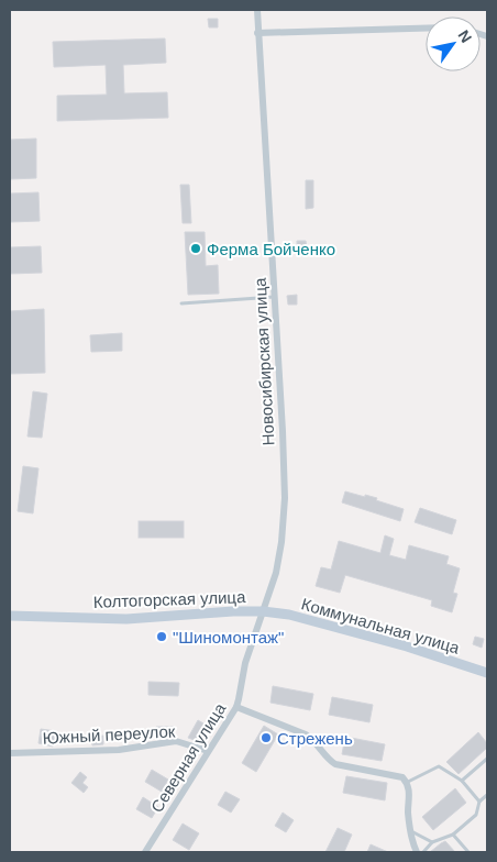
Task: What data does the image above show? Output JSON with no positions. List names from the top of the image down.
{
  "streets": {
    "main road": ["Колтогорская улица", "Коммунальная улица"],
    "street": ["Новосибирская улица", "Южный переулок", "Северная улица"]
  },
  "crossings": [
    ["Новосибирская улица", "Колтогорская улица"],
    ["Новосибирская улица", "Коммунальная улица"],
    ["Новосибирская улица", "Северная улица"],
    ["Колтогорская улица", "Коммунальная улица"],
    ["Колтогорская улица", "Северная улица"],
    ["Коммунальная улица", "Северная улица"],
    ["Южный переулок", "Северная улица"]
  ],
  "places": ["Ферма Бойченко", "\"Шиномонтаж\"", "Стрежень"],
  "north": "top right"
}
